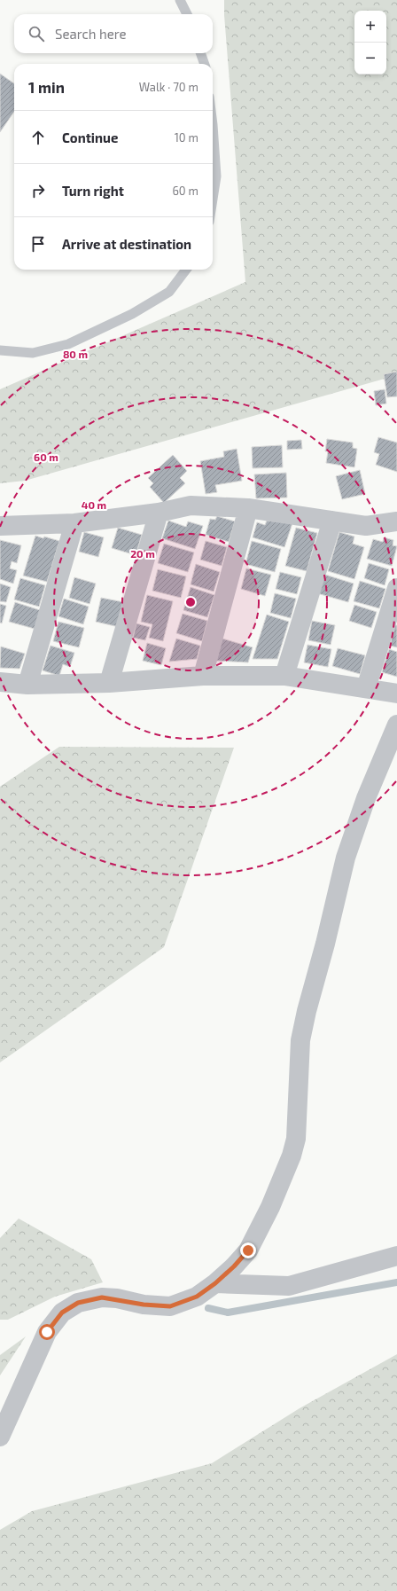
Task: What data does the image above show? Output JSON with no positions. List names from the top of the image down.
{
  "page": {
    "map_buttons": ["+", "−"],
    "search": "Search here",
    "heading": ["1 min", "Walk · 70 m"],
    "list": [
      ["Continue", "10 m"],
      ["Turn right", "60 m"],
      "Arrive at destination"
    ]
  },
  "rings": [
    "80 m",
    "60 m",
    "40 m",
    "20 m"
  ]
}
